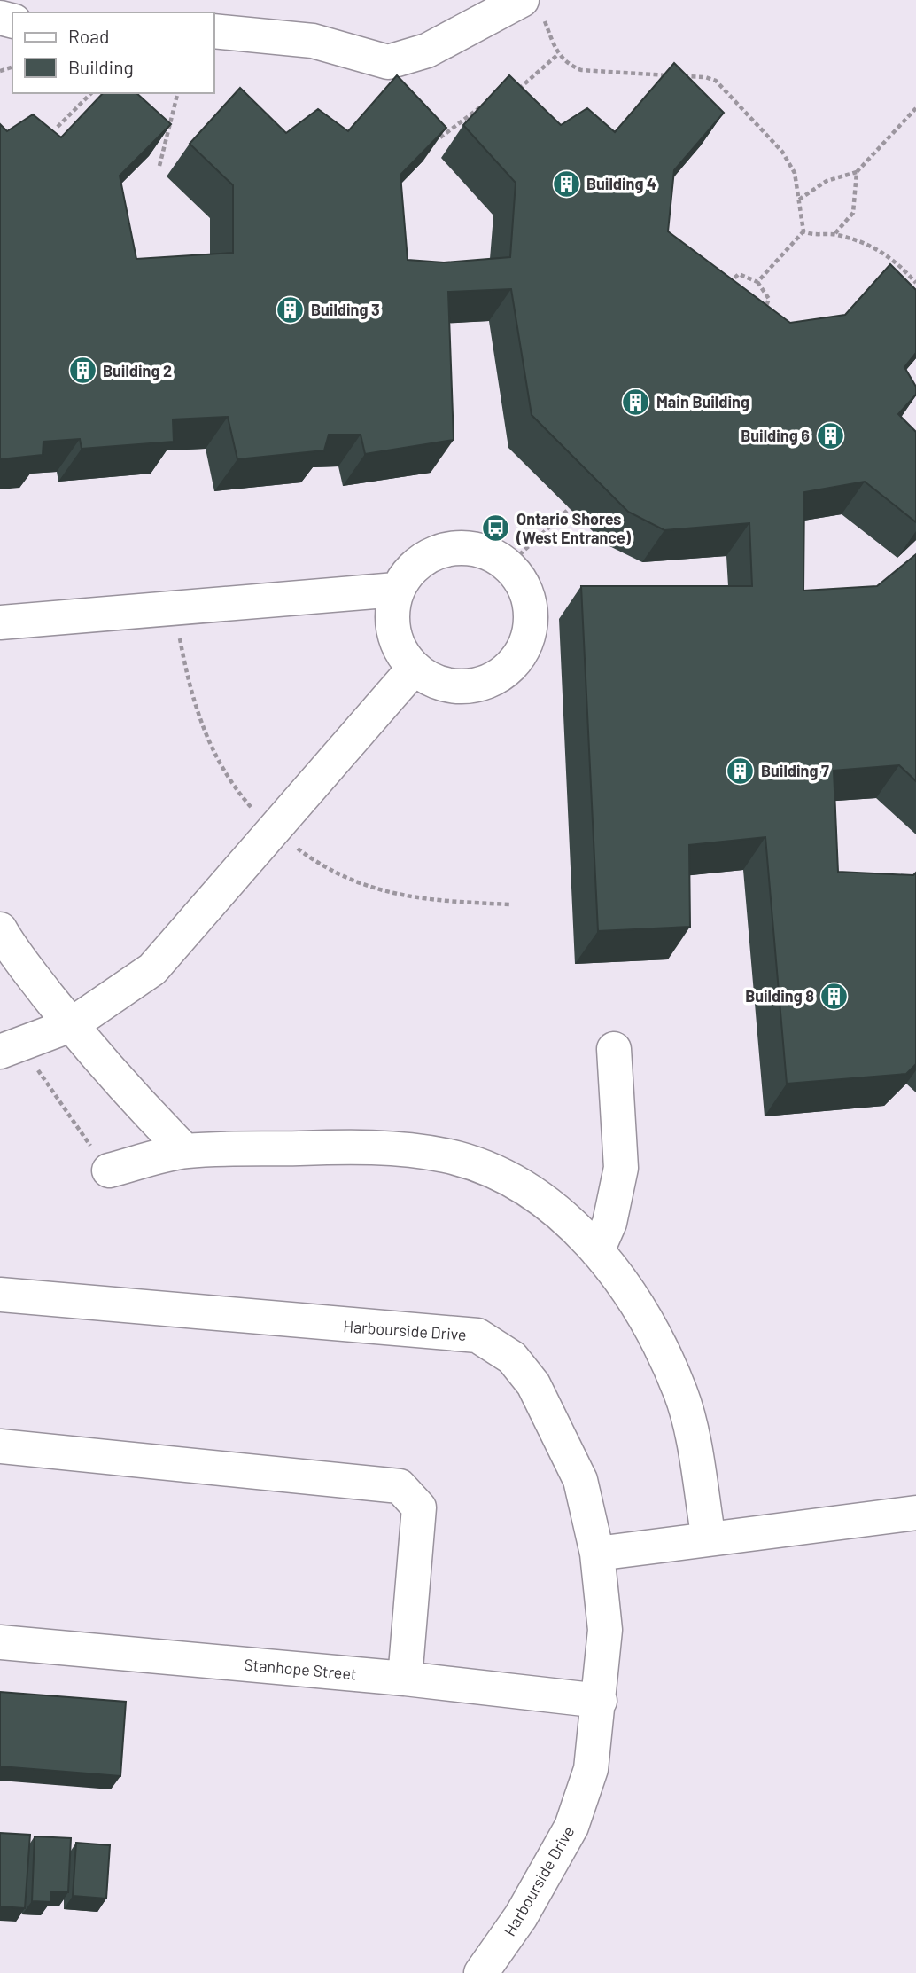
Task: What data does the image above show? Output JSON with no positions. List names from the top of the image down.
{
  "streets": {
    "street": ["Harbourside Drive", "Stanhope Street"]
  },
  "crossings": [
    ["Harbourside Drive", "Stanhope Street"]
  ],
  "places": {
    "building": [
      "Building 4",
      "Building 3",
      "Building 2",
      "Main Building",
      "Building 6",
      "Building 7",
      "Building 8"
    ],
    "bus stop": ["Ontario Shores (West Entrance)"]
  },
  "legend": ["Road", "Building"]
}
